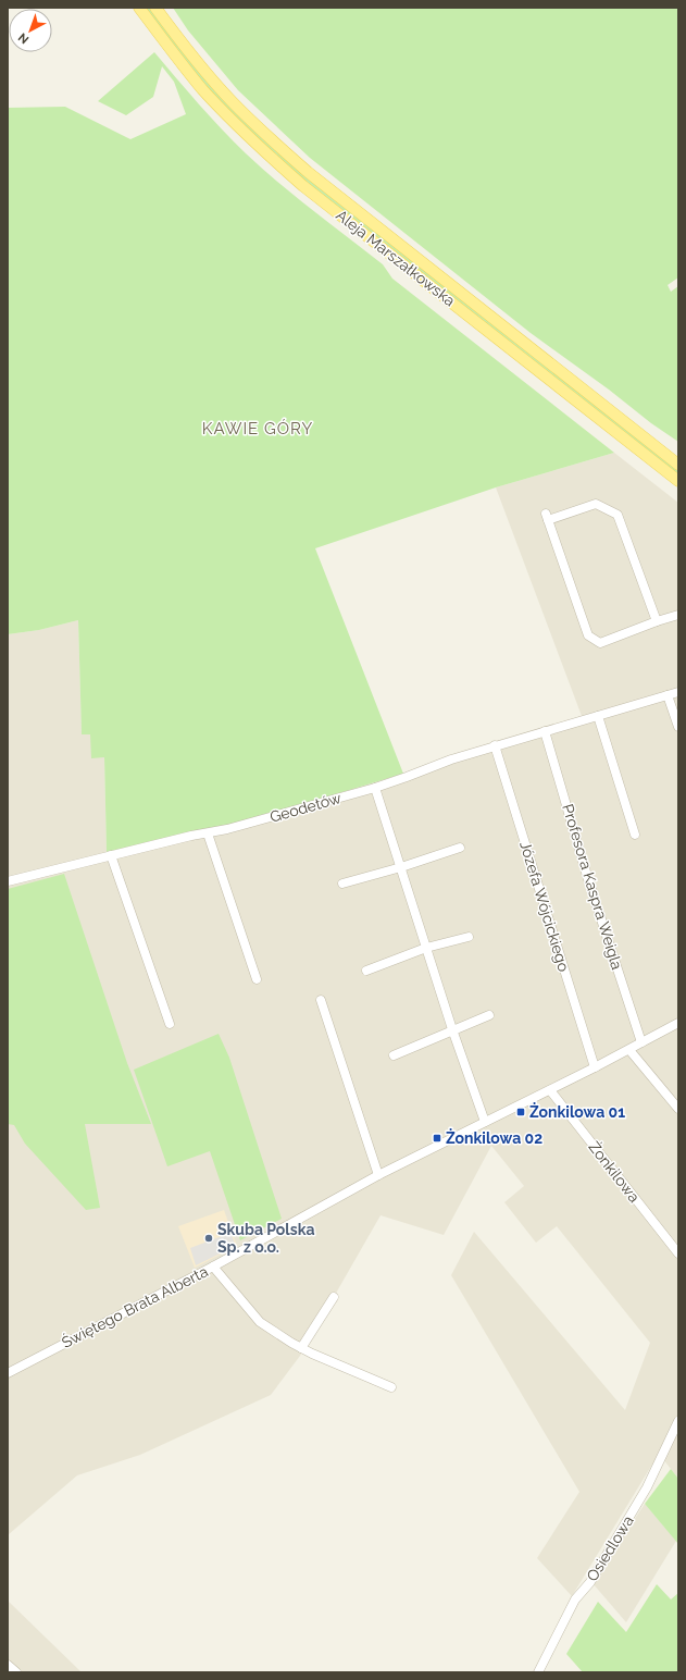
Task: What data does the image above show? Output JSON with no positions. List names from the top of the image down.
{
  "streets": {
    "main road": ["Aleja Marszałkowska"],
    "street": [
      "Geodetów",
      "Profesora Kaspra Weigla",
      "Józefa Wójcickiego",
      "Żonkilowa",
      "Świętego Brata Alberta",
      "Osiedlowa"
    ]
  },
  "crossings": [
    ["Geodetów", "Profesora Kaspra Weigla"],
    ["Geodetów", "Józefa Wójcickiego"],
    ["Profesora Kaspra Weigla", "Świętego Brata Alberta"],
    ["Józefa Wójcickiego", "Świętego Brata Alberta"],
    ["Żonkilowa", "Świętego Brata Alberta"]
  ],
  "districts": ["KAWIE GÓRY"],
  "places": {
    "transit": ["Żonkilowa 01", "Żonkilowa 02"],
    "other": ["Skuba Polska Sp. z o.o."]
  },
  "north": "bottom left"
}
